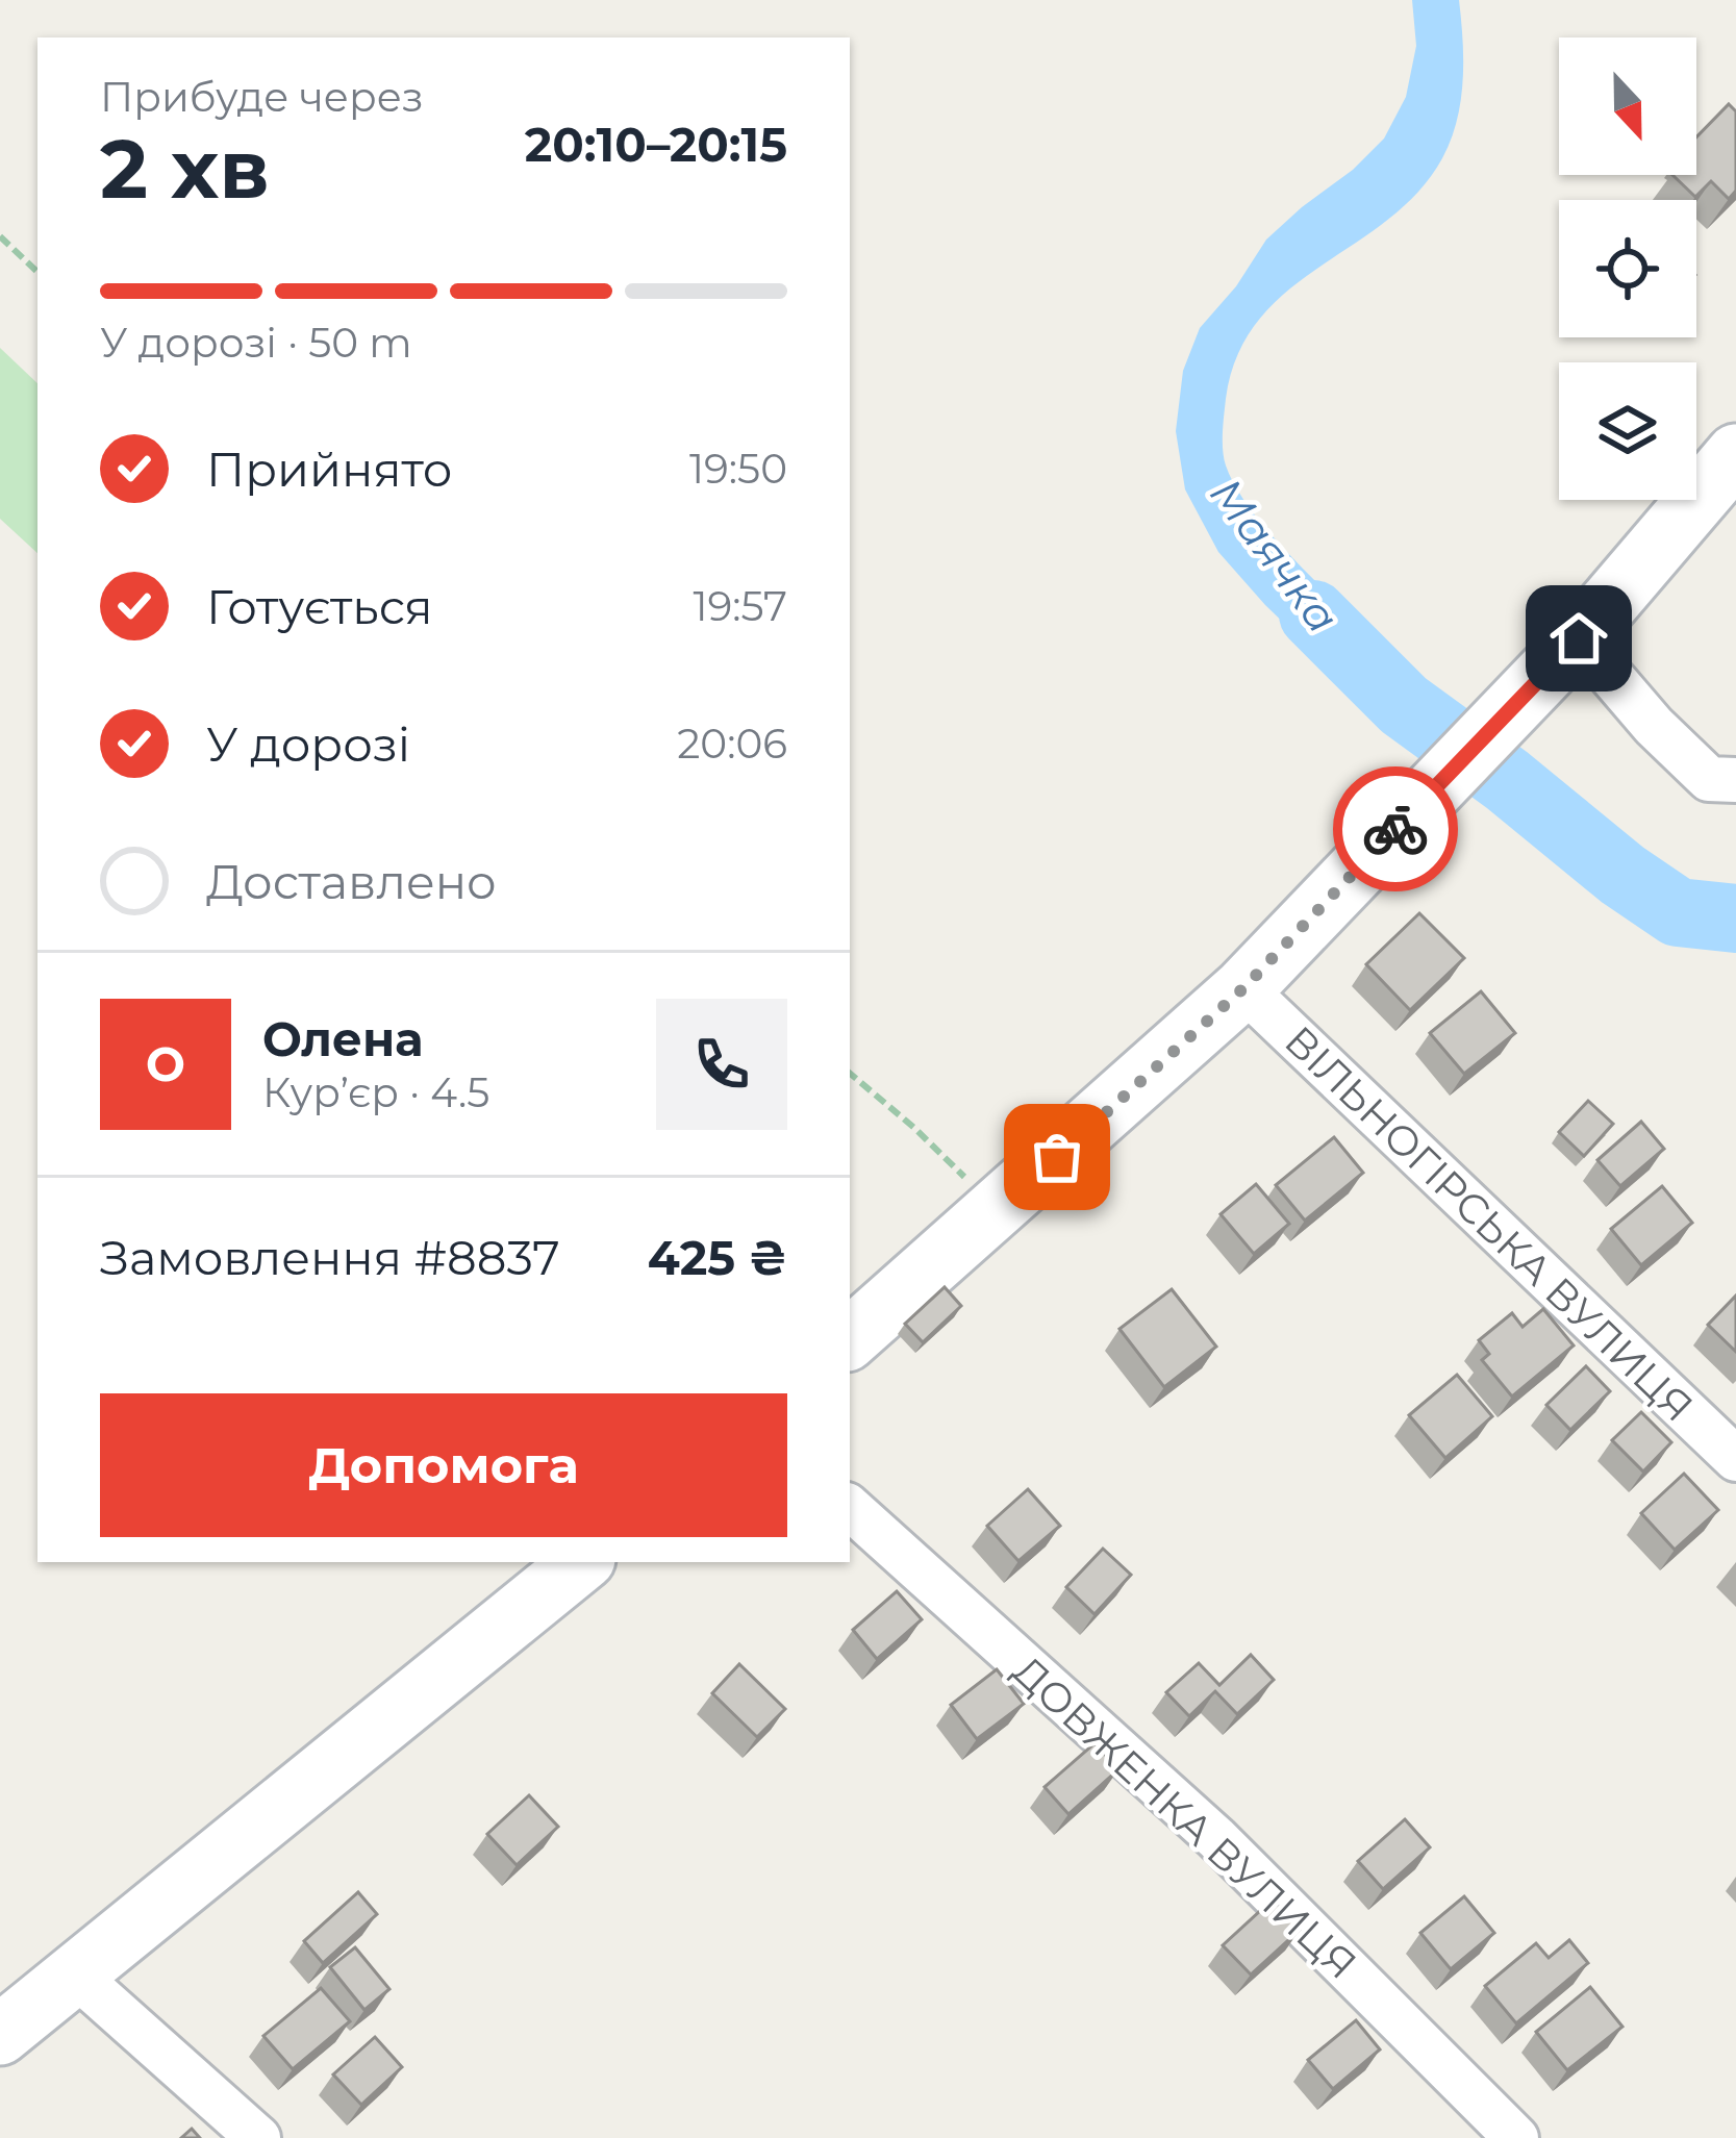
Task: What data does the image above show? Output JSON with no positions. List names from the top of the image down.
{
  "streets": {
    "street": ["ВІЛЬНОГІРСЬКА ВУЛИЦЯ", "ДОВЖЕНКА ВУЛИЦЯ"]
  },
  "water": ["Маячка"],
  "north": "bottom",
  "page": {
    "heading": ["2 хв", "Прибуде через", "20:10–20:15"],
    "panel": [
      "Олена",
      "Кур’єр · 4.5",
      "Замовлення #8837",
      "425 ₴"
    ],
    "bar": "У дорозі · 50 m",
    "list": [
      ["Прийнято", "19:50"],
      ["Готується", "19:57"],
      ["У дорозі", "20:06"],
      "Доставлено"
    ],
    "round": "О",
    "buttons": "Допомога"
  }
}
